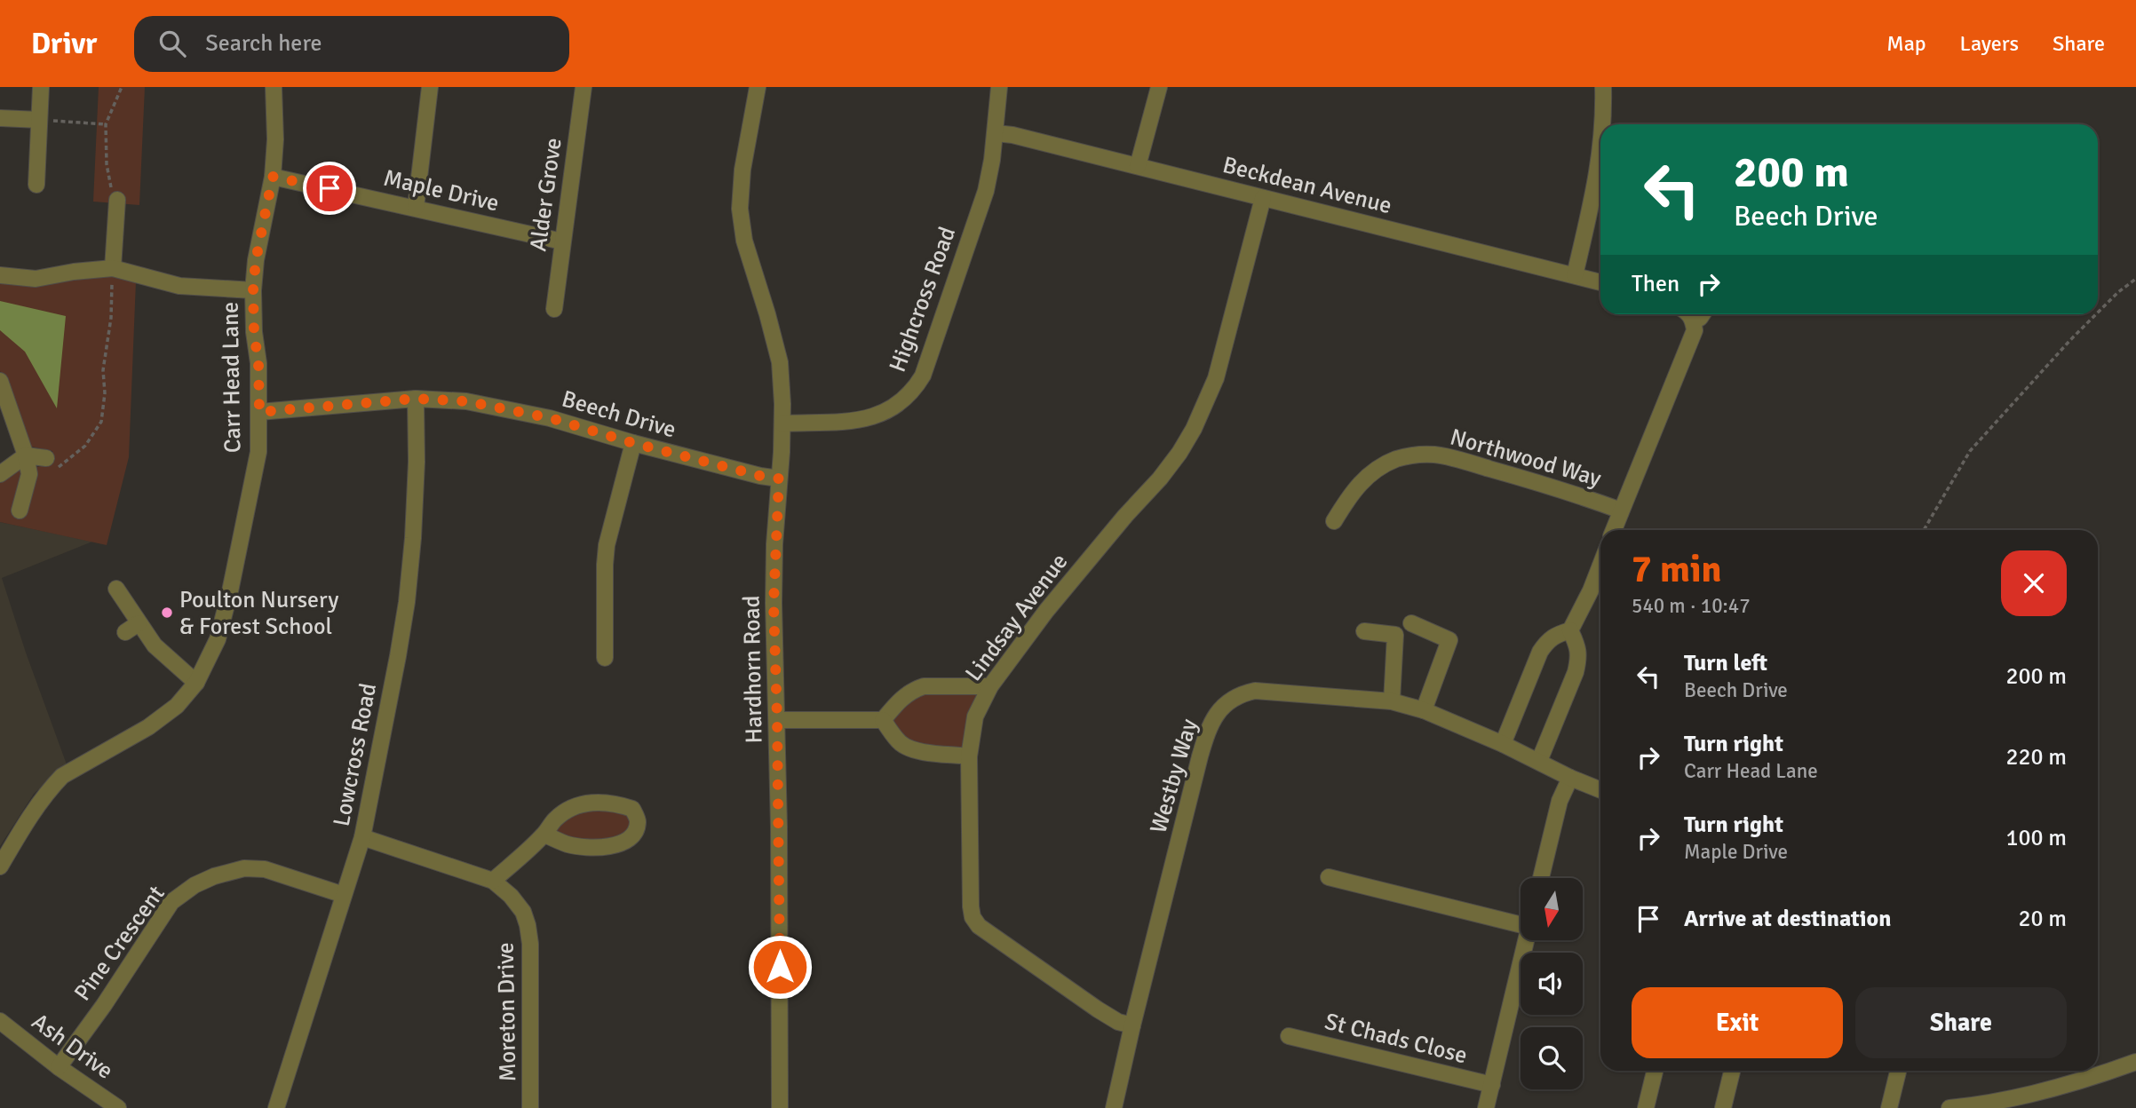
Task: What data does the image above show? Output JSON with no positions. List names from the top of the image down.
{
  "streets": {
    "street": [
      "Beckdean Avenue",
      "Maple Drive",
      "Alder Grove",
      "Highcross Road",
      "Carr Head Lane",
      "Beech Drive",
      "Northwood Way",
      "Lindsay Avenue",
      "Hardhorn Road",
      "Lowcross Road",
      "Westby Way",
      "Pine Crescent",
      "Moreton Drive",
      "St Chads Close",
      "Ash Drive"
    ]
  },
  "crossings": [
    ["Beckdean Avenue", "Highcross Road"],
    ["Beckdean Avenue", "Lindsay Avenue"],
    ["Maple Drive", "Alder Grove"],
    ["Maple Drive", "Carr Head Lane"],
    ["Highcross Road", "Hardhorn Road"],
    ["Carr Head Lane", "Beech Drive"],
    ["Beech Drive", "Hardhorn Road"],
    ["Beech Drive", "Lowcross Road"],
    ["Lindsay Avenue", "Westby Way"],
    ["Lowcross Road", "Pine Crescent"],
    ["Lowcross Road", "Moreton Drive"],
    ["Pine Crescent", "Ash Drive"]
  ],
  "places": ["Poulton Nursery & Forest School"],
  "north": "bottom",
  "page": {
    "header": "Drivr",
    "search": "Search here",
    "nav": ["Map", "Layers", "Share"],
    "turn": ["200 m", "Beech Drive"],
    "then": "Then",
    "heading": ["7 min", "540 m · 10:47"],
    "list": [
      {
        "name": "Turn left",
        "note": "Beech Drive",
        "value": "200 m"
      },
      {
        "name": "Turn right",
        "note": "Carr Head Lane",
        "value": "220 m"
      },
      {
        "name": "Turn right",
        "note": "Maple Drive",
        "value": "100 m"
      },
      {
        "name": "Arrive at destination",
        "value": "20 m"
      }
    ],
    "buttons": ["Exit", "Share"]
  }
}
